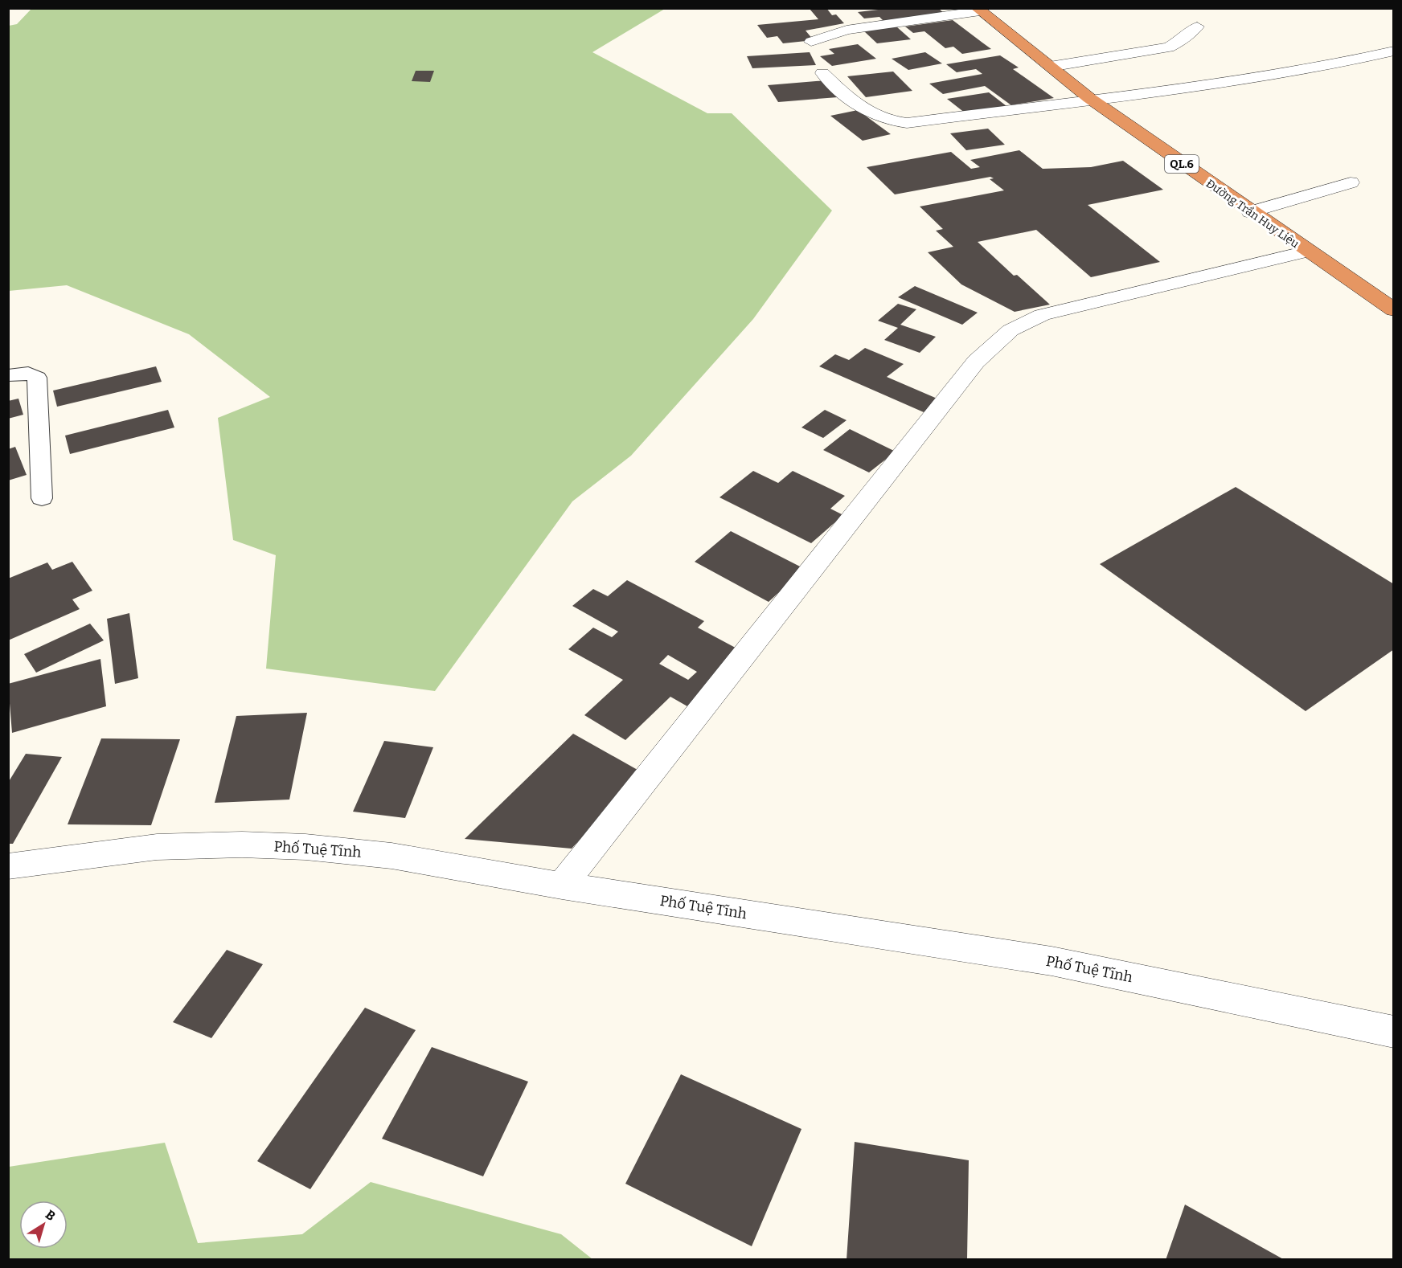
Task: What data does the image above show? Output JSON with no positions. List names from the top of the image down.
{
  "streets": {
    "highway": ["QL.6", "Đường Trần Huy Liệu"],
    "street": ["Phố Tuệ Tĩnh"]
  },
  "north": "top right"
}
